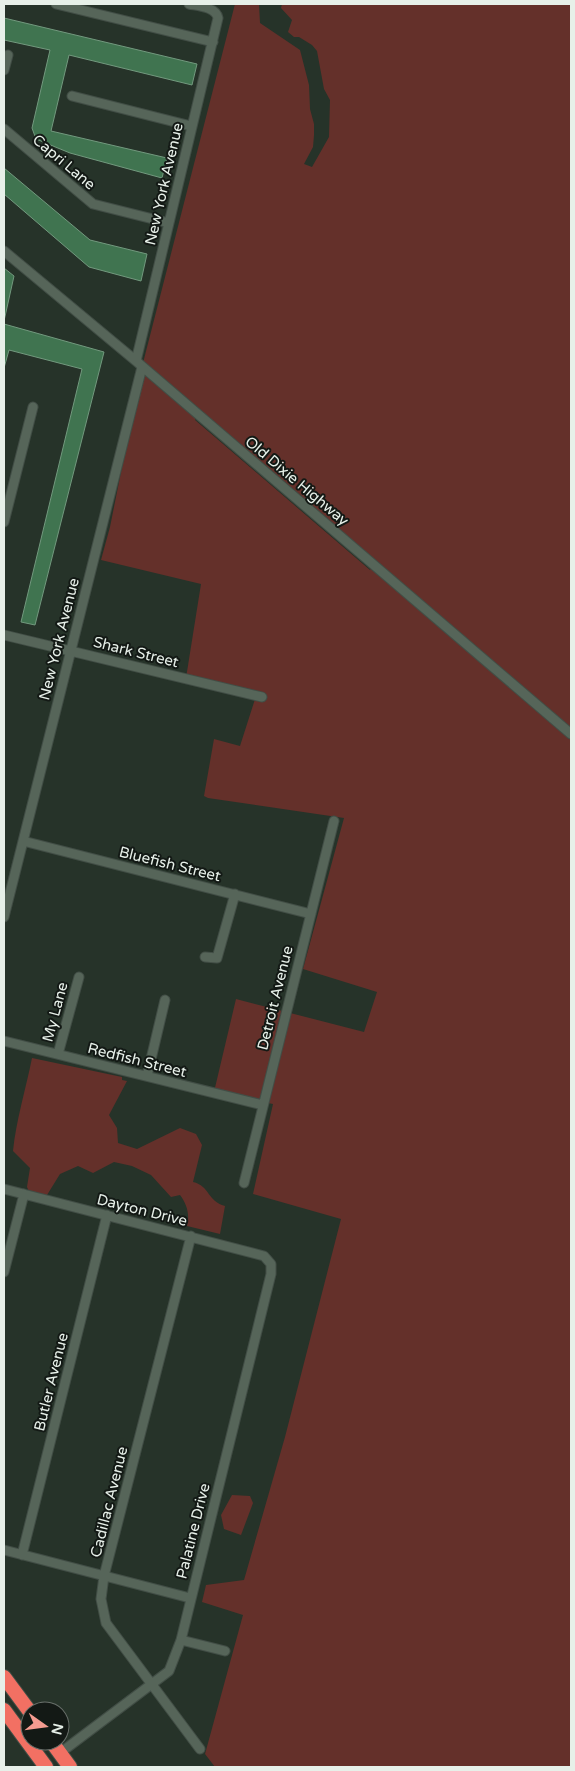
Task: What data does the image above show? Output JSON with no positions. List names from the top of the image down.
{
  "streets": {
    "street": [
      "Capri Lane",
      "New York Avenue",
      "Old Dixie Highway",
      "Shark Street",
      "Bluefish Street",
      "Detroit Avenue",
      "My Lane",
      "Redfish Street",
      "Dayton Drive",
      "Butler Avenue",
      "Cadillac Avenue",
      "Palatine Drive"
    ]
  },
  "crossings": [
    ["Capri Lane", "New York Avenue"],
    ["New York Avenue", "Old Dixie Highway"],
    ["New York Avenue", "Shark Street"],
    ["New York Avenue", "Bluefish Street"],
    ["Bluefish Street", "Detroit Avenue"],
    ["Detroit Avenue", "Redfish Street"],
    ["My Lane", "Redfish Street"],
    ["Dayton Drive", "Butler Avenue"],
    ["Dayton Drive", "Cadillac Avenue"],
    ["Dayton Drive", "Palatine Drive"],
    ["Cadillac Avenue", "Palatine Drive"]
  ],
  "north": "right"
}
